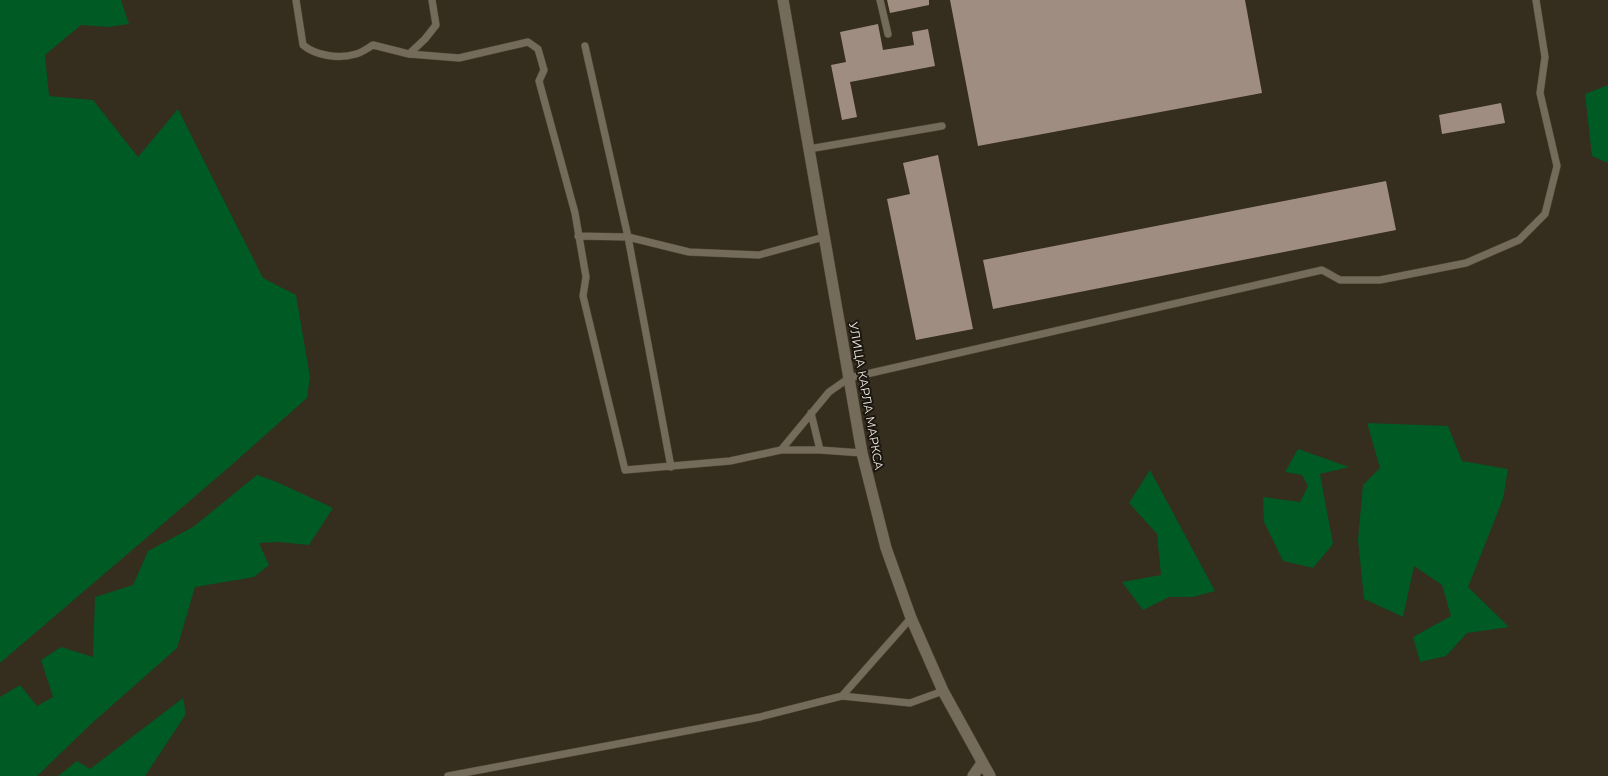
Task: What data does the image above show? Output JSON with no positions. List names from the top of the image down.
{
  "streets": {
    "main road": ["УЛИЦА КАРЛА МАРКСА"]
  }
}
